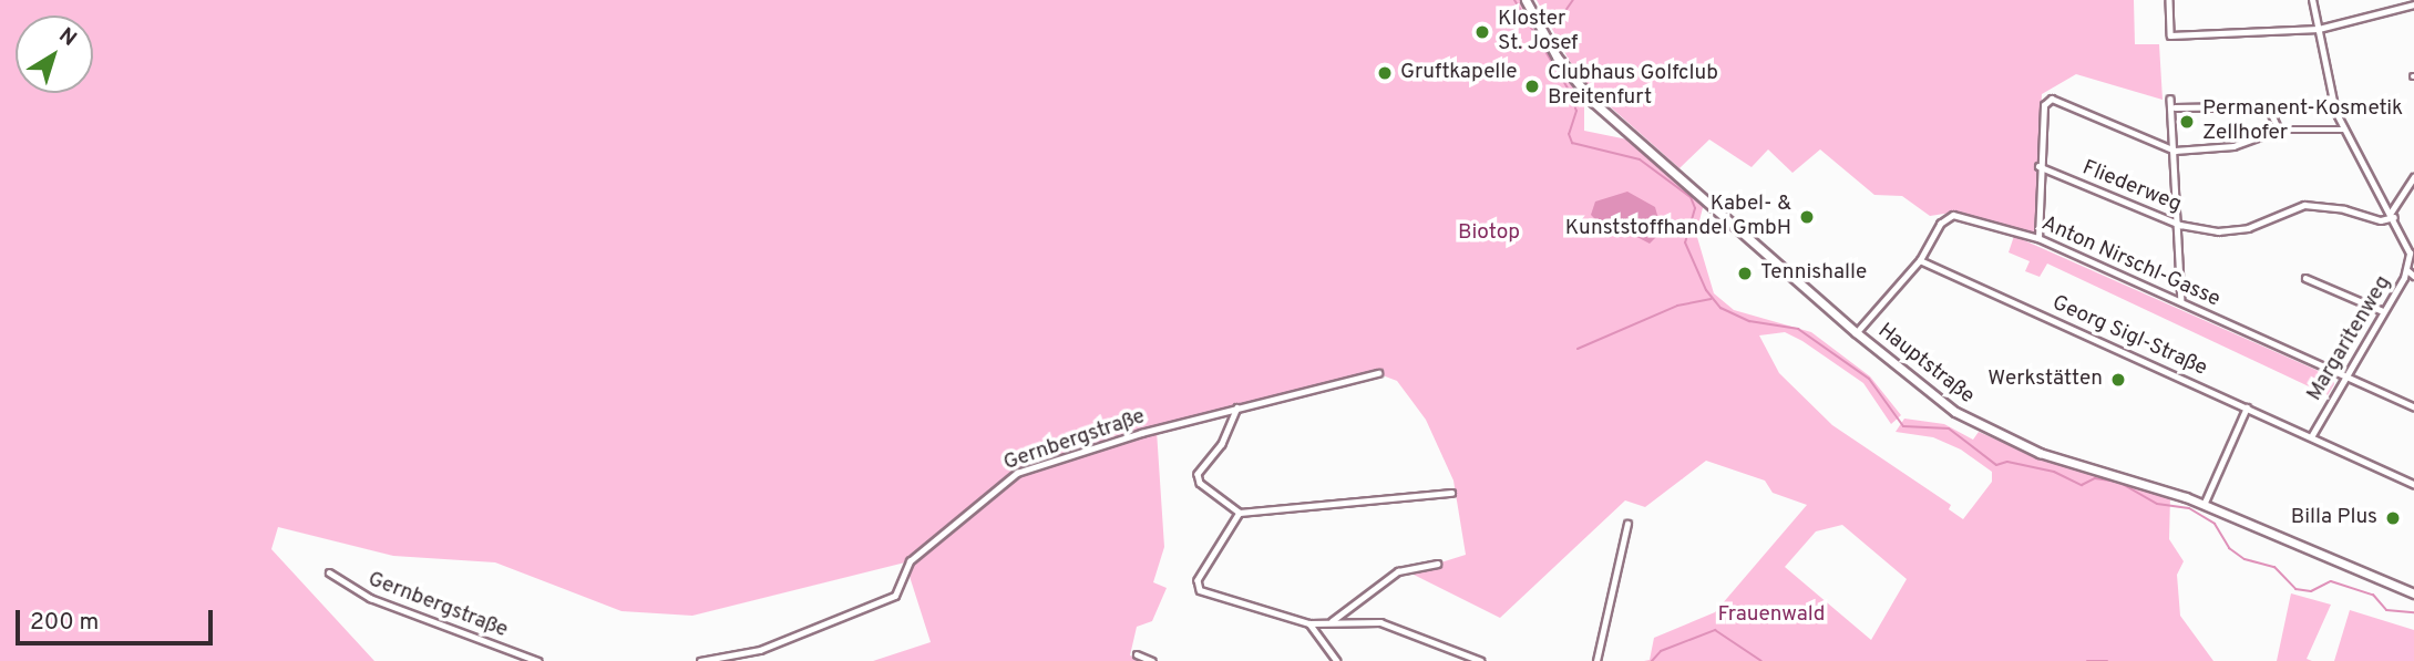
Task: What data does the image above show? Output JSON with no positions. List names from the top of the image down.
{
  "streets": {
    "main road": ["Hauptstraße"],
    "street": [
      "Fliederweg",
      "Anton Nirschl-Gasse",
      "Georg Sigl-Straße",
      "Margaritenweg",
      "Gernbergstraße"
    ]
  },
  "crossings": [
    ["Fliederweg", "Margaritenweg"],
    ["Anton Nirschl-Gasse", "Georg Sigl-Straße"],
    ["Anton Nirschl-Gasse", "Margaritenweg"],
    ["Georg Sigl-Straße", "Margaritenweg"]
  ],
  "parks": ["Biotop", "Frauenwald"],
  "places": [
    "Kloster St. Josef",
    "Gruftkapelle",
    "Clubhaus Golfclub Breitenfurt",
    "Permanent-Kosmetik Zellhofer",
    "Kabel- & Kunststoffhandel GmbH",
    "Tennishalle",
    "Werkstätten",
    "Billa Plus"
  ],
  "scale_bar": "200 m",
  "north": "top right"
}
